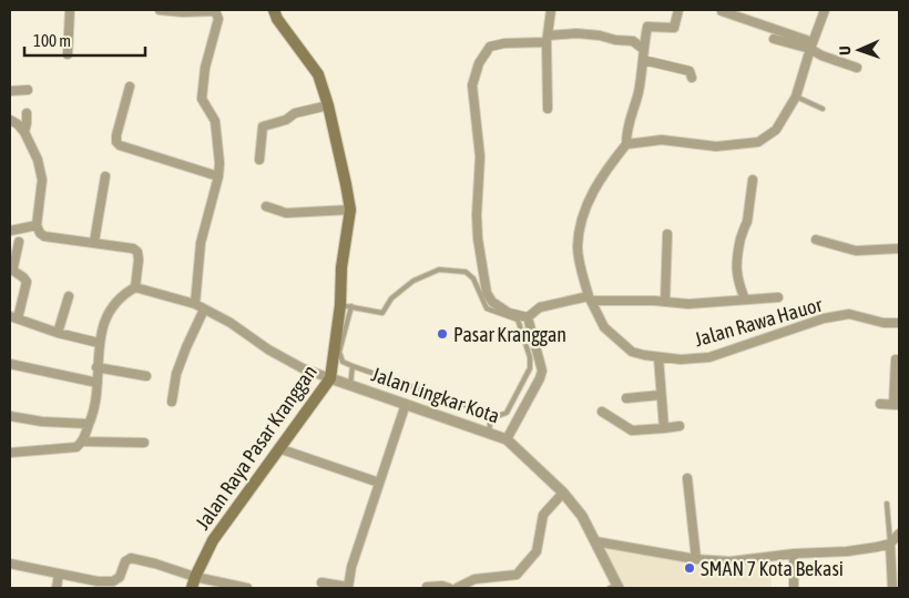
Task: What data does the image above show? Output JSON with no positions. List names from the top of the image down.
{
  "streets": {
    "main road": ["Jalan Raya Pasar Kranggan"],
    "street": ["Jalan Rawa Hauor", "Jalan Lingkar Kota"]
  },
  "crossings": [
    ["Jalan Lingkar Kota", "Jalan Raya Pasar Kranggan"]
  ],
  "places": ["Pasar Kranggan", "SMAN 7 Kota Bekasi"],
  "scale_bar": "100 m",
  "north": "left"
}
